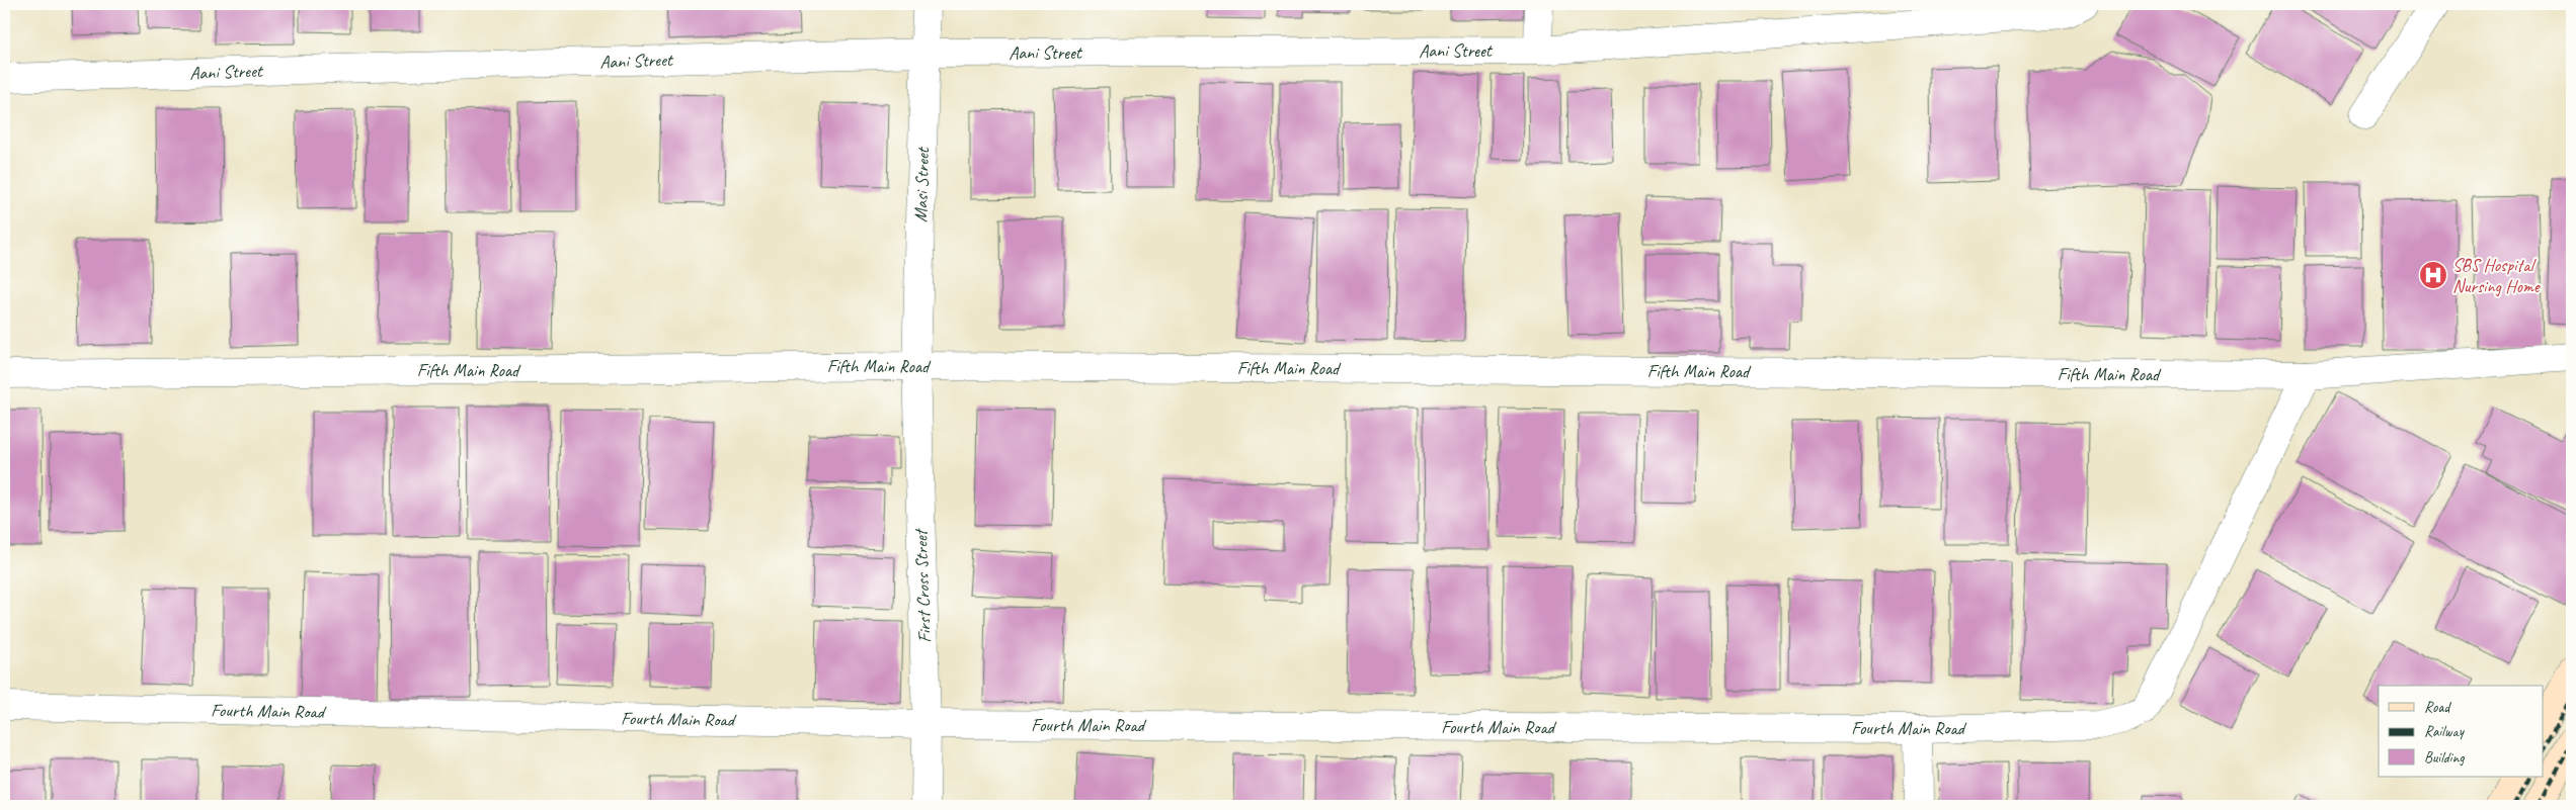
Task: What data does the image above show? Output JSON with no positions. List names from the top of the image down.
{
  "streets": {
    "street": [
      "Aani Street",
      "Masi Street",
      "Fifth Main Road",
      "First Cross Street",
      "Fourth Main Road"
    ]
  },
  "crossings": [
    ["Aani Street", "Masi Street"],
    ["Masi Street", "Fifth Main Road"],
    ["Masi Street", "First Cross Street"],
    ["Fifth Main Road", "First Cross Street"],
    ["Fifth Main Road", "Fourth Main Road"],
    ["First Cross Street", "Fourth Main Road"]
  ],
  "places": {
    "hospital": ["SBS Hospital Nursing Home"]
  },
  "legend": ["Road", "Railway", "Building"]
}
